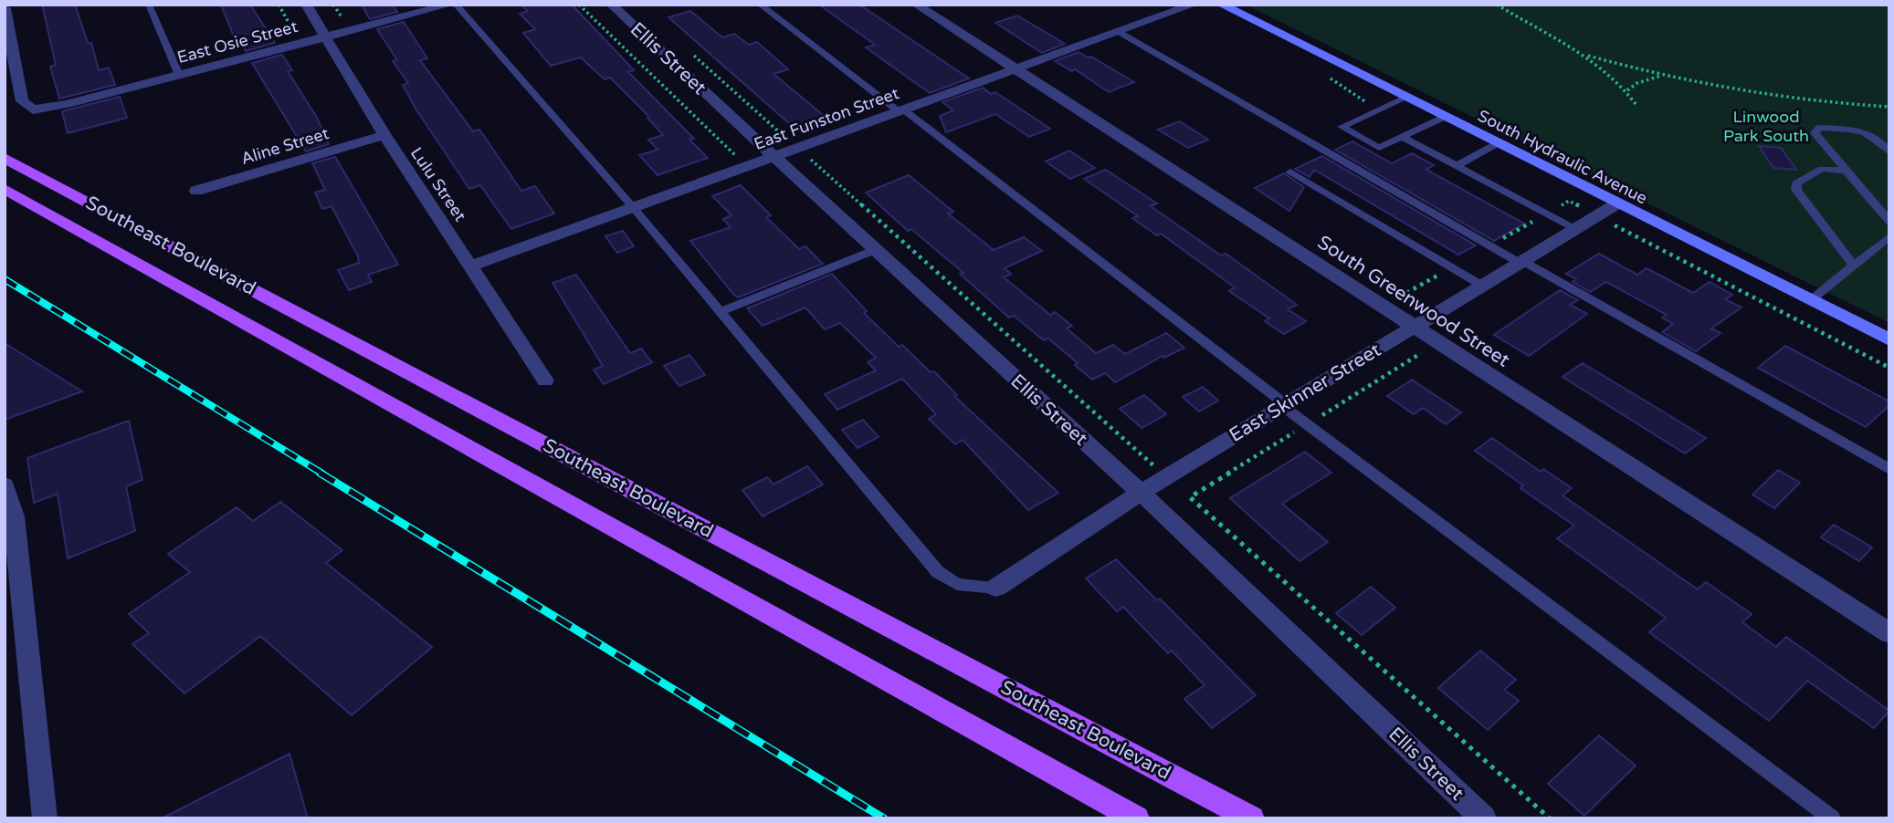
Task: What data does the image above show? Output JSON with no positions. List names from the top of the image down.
{
  "streets": {
    "main road": ["Southeast Boulevard"],
    "street": [
      "East Osie Street",
      "Ellis Street",
      "East Funston Street",
      "Aline Street",
      "South Hydraulic Avenue",
      "Lulu Street",
      "South Greenwood Street",
      "East Skinner Street"
    ]
  },
  "crossings": [
    ["East Osie Street", "Lulu Street"],
    ["Ellis Street", "East Funston Street"],
    ["Ellis Street", "East Skinner Street"],
    ["East Funston Street", "Lulu Street"],
    ["East Funston Street", "South Greenwood Street"],
    ["Aline Street", "Lulu Street"],
    ["South Hydraulic Avenue", "East Skinner Street"],
    ["South Greenwood Street", "East Skinner Street"]
  ],
  "parks": ["Linwood Park South"]
}
